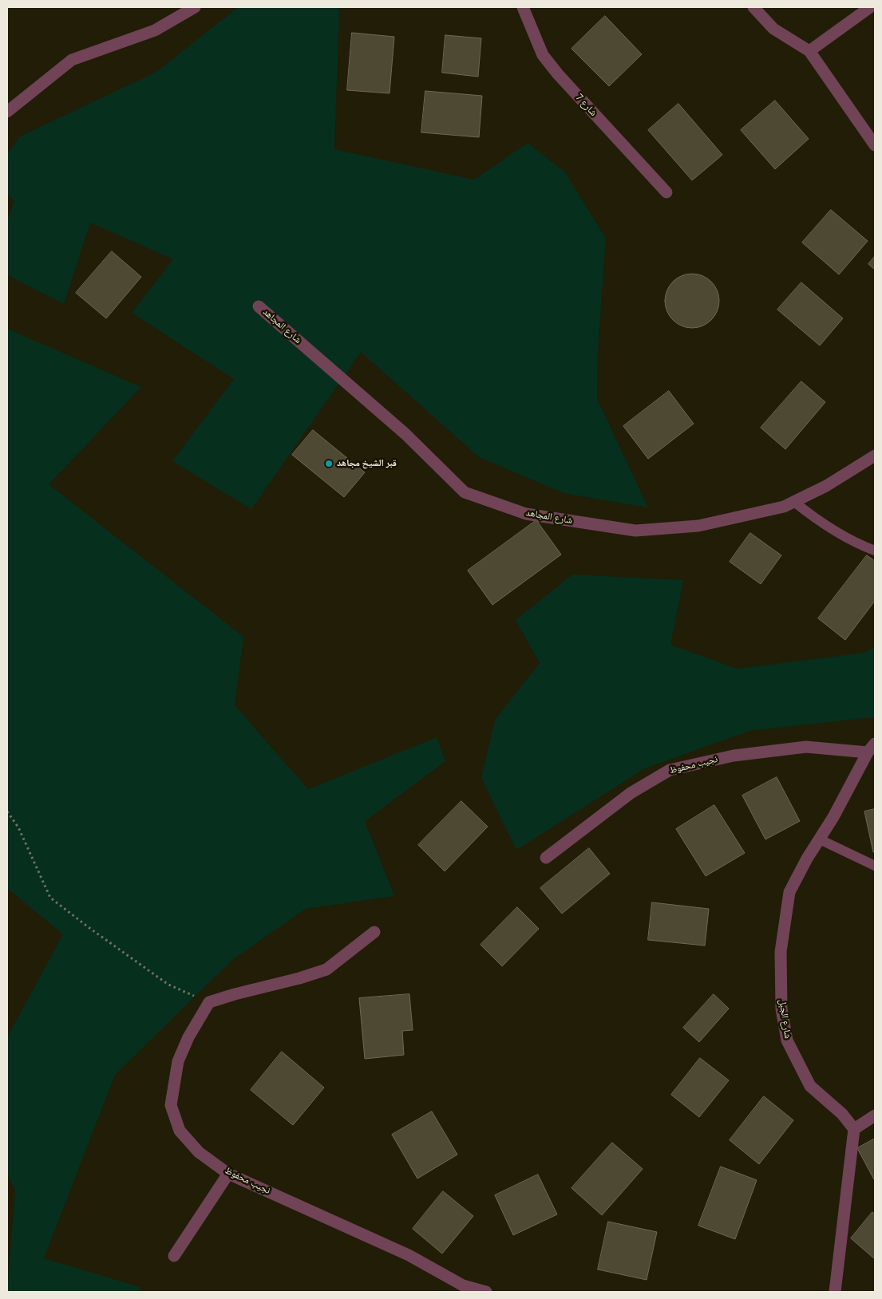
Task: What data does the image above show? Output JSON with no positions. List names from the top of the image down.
{
  "streets": {
    "street": [
      "شارع 7",
      "شارع المجاهد",
      "نجيب محفوظ",
      "شارع الجبل"
    ]
  },
  "crossings": [
    ["نجيب محفوظ", "شارع الجبل"]
  ],
  "places": ["قبر الشيخ مجاهد"]
}
